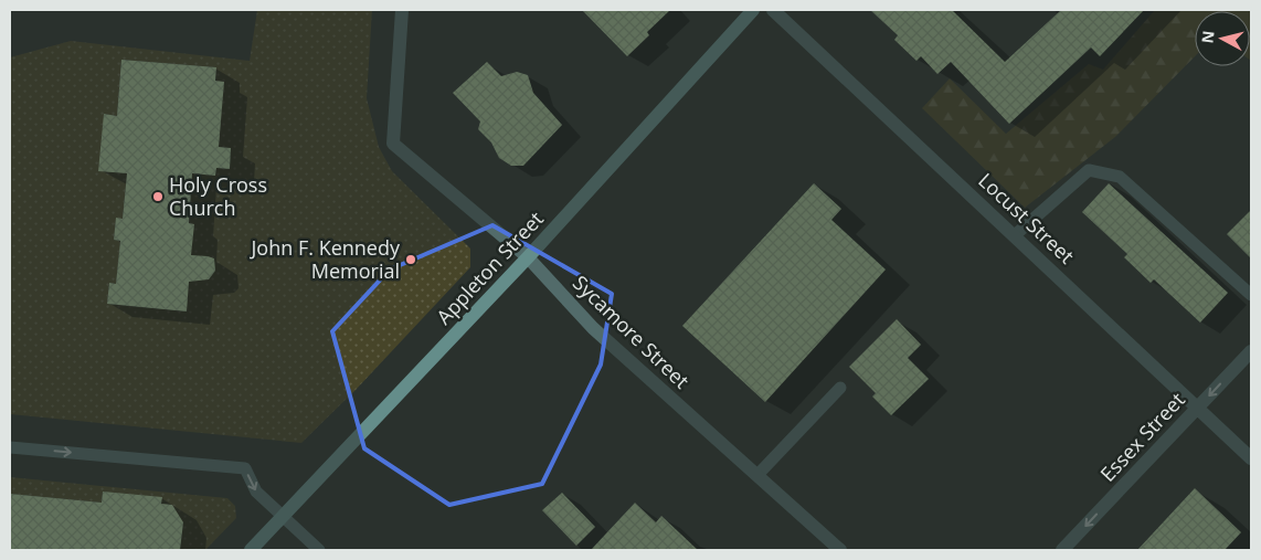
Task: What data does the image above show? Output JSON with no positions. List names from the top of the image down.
{
  "streets": {
    "street": [
      "Locust Street",
      "Appleton Street",
      "Sycamore Street",
      "Essex Street"
    ]
  },
  "crossings": [
    ["Locust Street", "Essex Street"],
    ["Appleton Street", "Sycamore Street"]
  ],
  "one_way": ["Essex Street"],
  "places": ["Holy Cross Church", "John F. Kennedy Memorial"],
  "north": "left"
}
